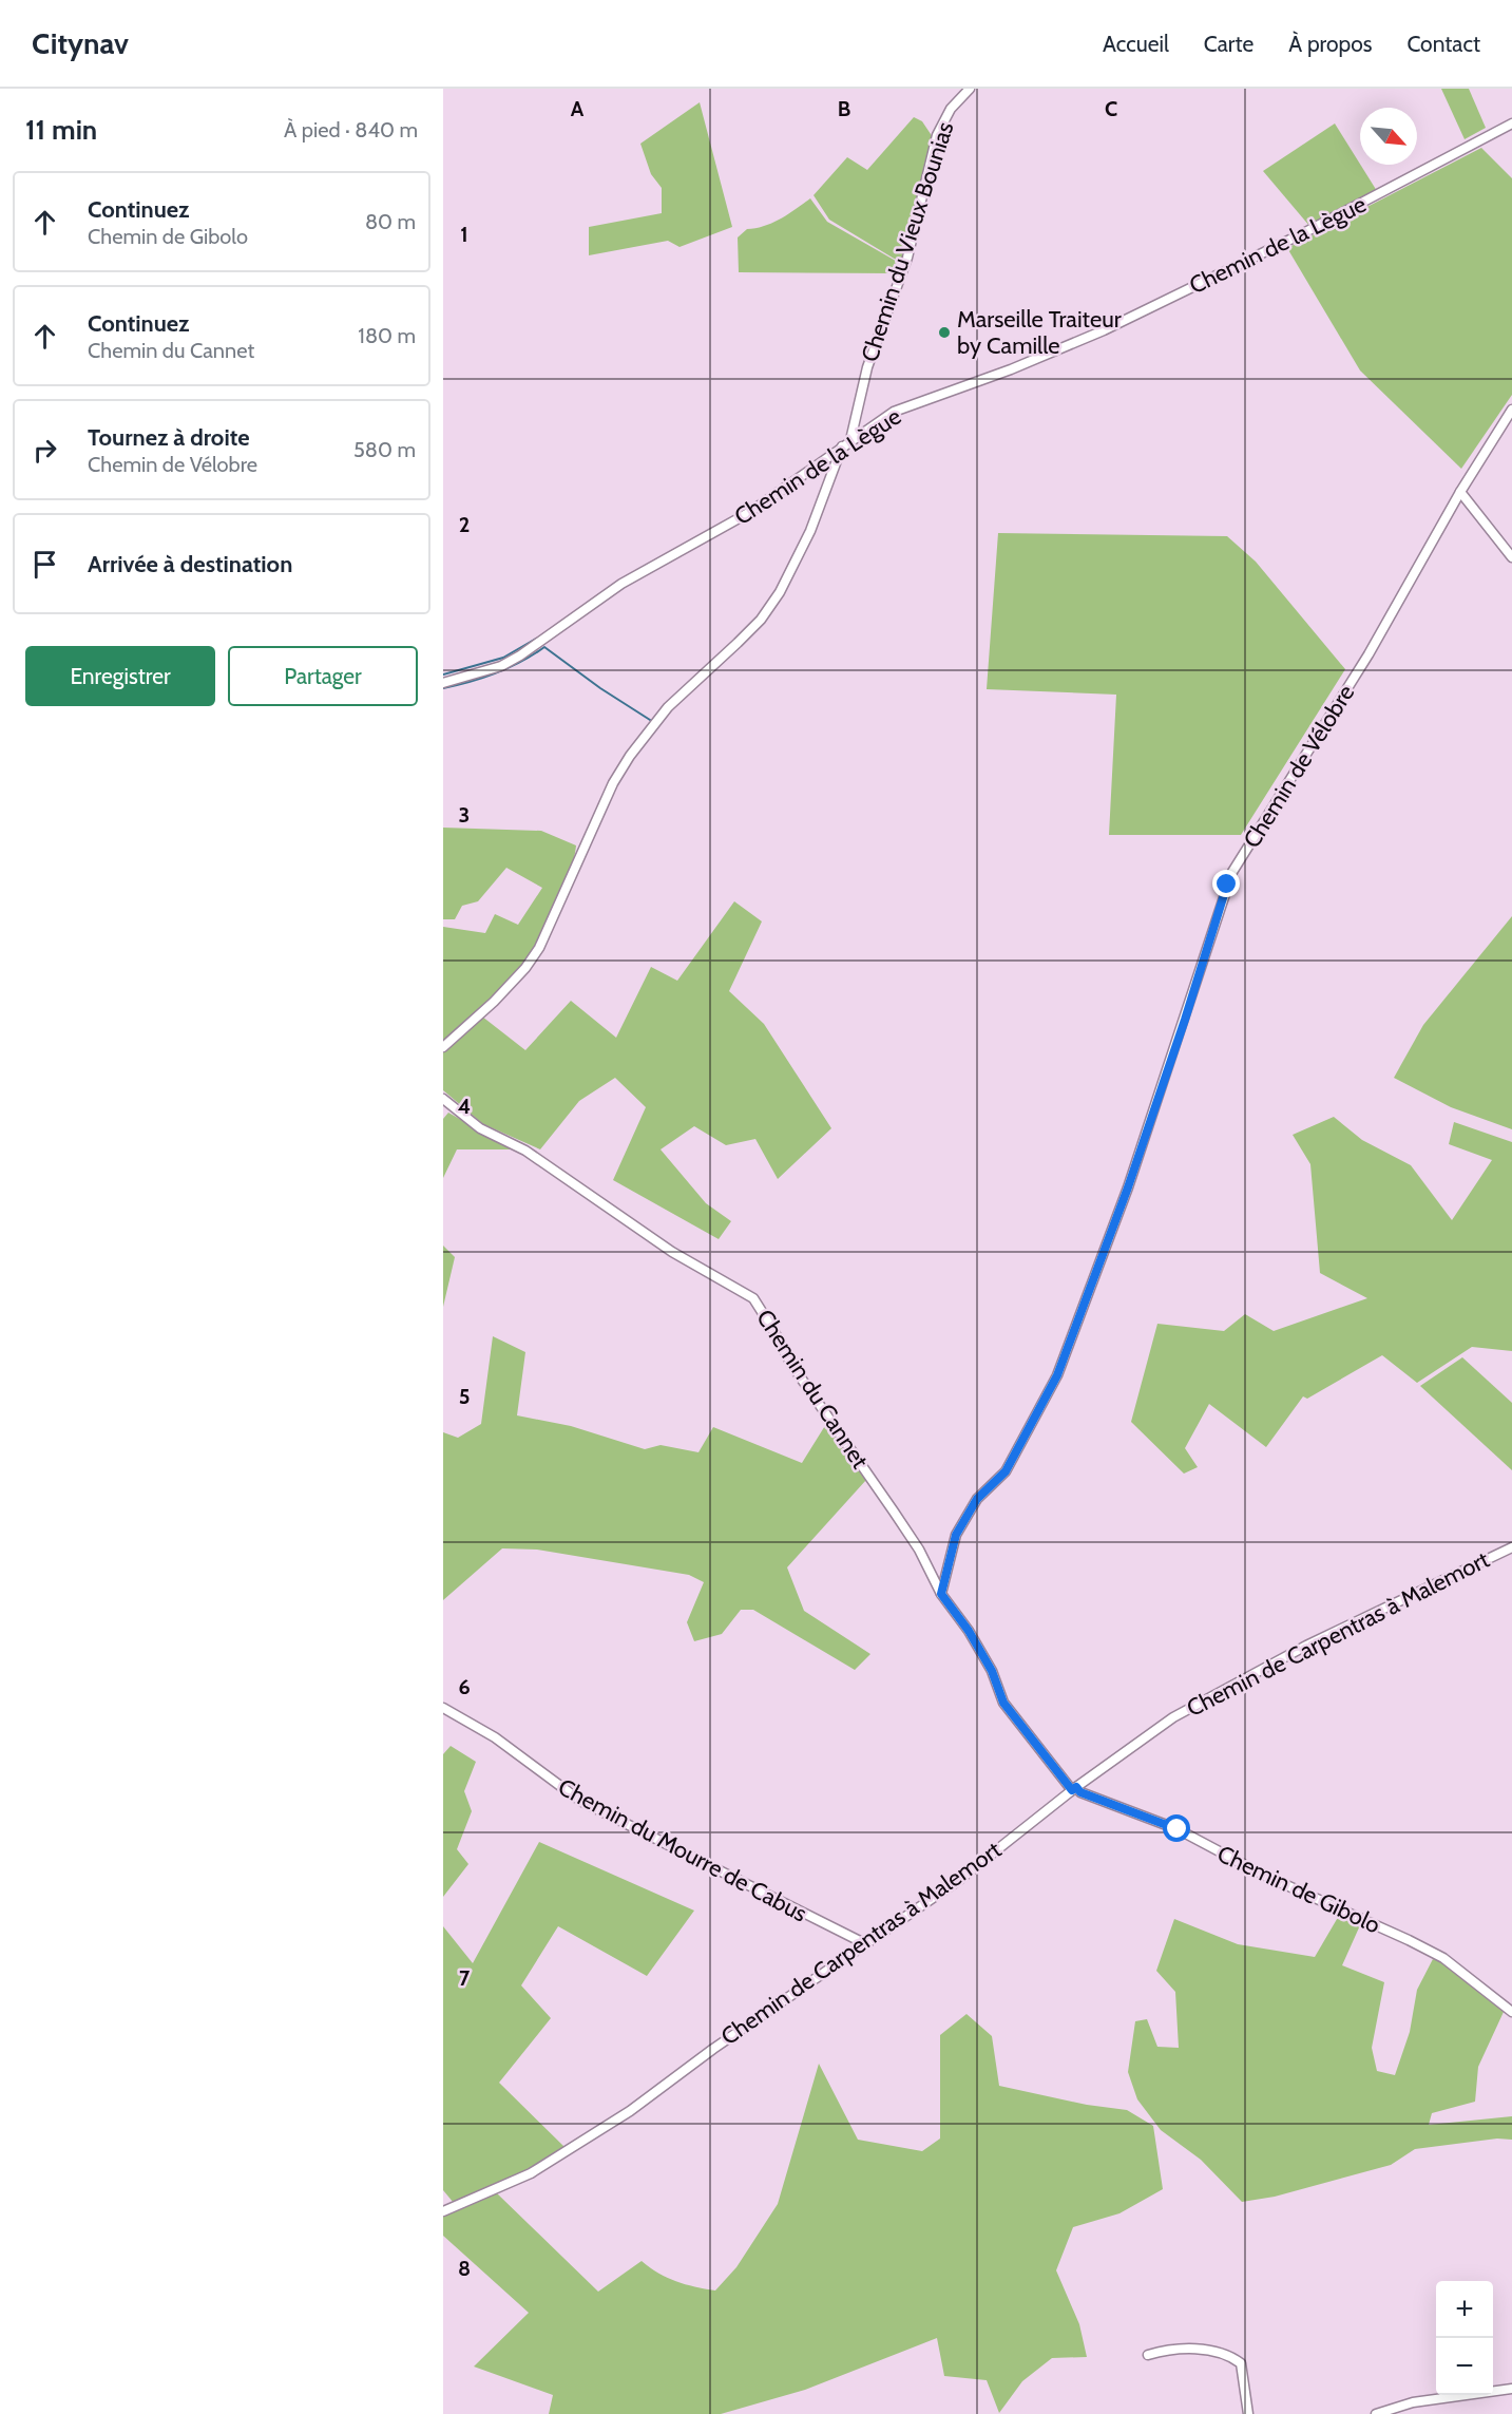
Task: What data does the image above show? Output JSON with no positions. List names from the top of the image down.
{
  "streets": {
    "street": [
      "Chemin du Vieux Bounias",
      "Chemin de la Lègue",
      "Chemin de Vélobre",
      "Chemin du Cannet",
      "Chemin de Carpentras à Malemort",
      "Chemin du Mourre de Cabus",
      "Chemin de Gibolo"
    ]
  },
  "crossings": [
    ["Chemin du Vieux Bounias", "Chemin de la Lègue"],
    ["Chemin de Vélobre", "Chemin du Cannet"],
    ["Chemin du Cannet", "Chemin de Carpentras à Malemort"],
    ["Chemin du Cannet", "Chemin de Gibolo"],
    ["Chemin de Carpentras à Malemort", "Chemin du Mourre de Cabus"],
    ["Chemin de Carpentras à Malemort", "Chemin de Gibolo"]
  ],
  "places": ["Marseille Traiteur by Camille"],
  "north": "bottom right",
  "page": {
    "header": "Citynav",
    "nav": [
      "Accueil",
      "Carte",
      "À propos",
      "Contact"
    ],
    "heading": ["11 min", "À pied · 840 m"],
    "list": [
      ["Continuez", "Chemin de Gibolo", "80 m"],
      ["Continuez", "Chemin du Cannet", "180 m"],
      ["Tournez à droite", "Chemin de Vélobre", "580 m"],
      "Arrivée à destination"
    ],
    "buttons": ["Enregistrer", "Partager"],
    "map_buttons": ["+", "−"]
  },
  "grid": {
    "columns": ["A", "B", "C"],
    "rows": [
      "1",
      "2",
      "3",
      "4",
      "5",
      "6",
      "7",
      "8"
    ]
  }
}
